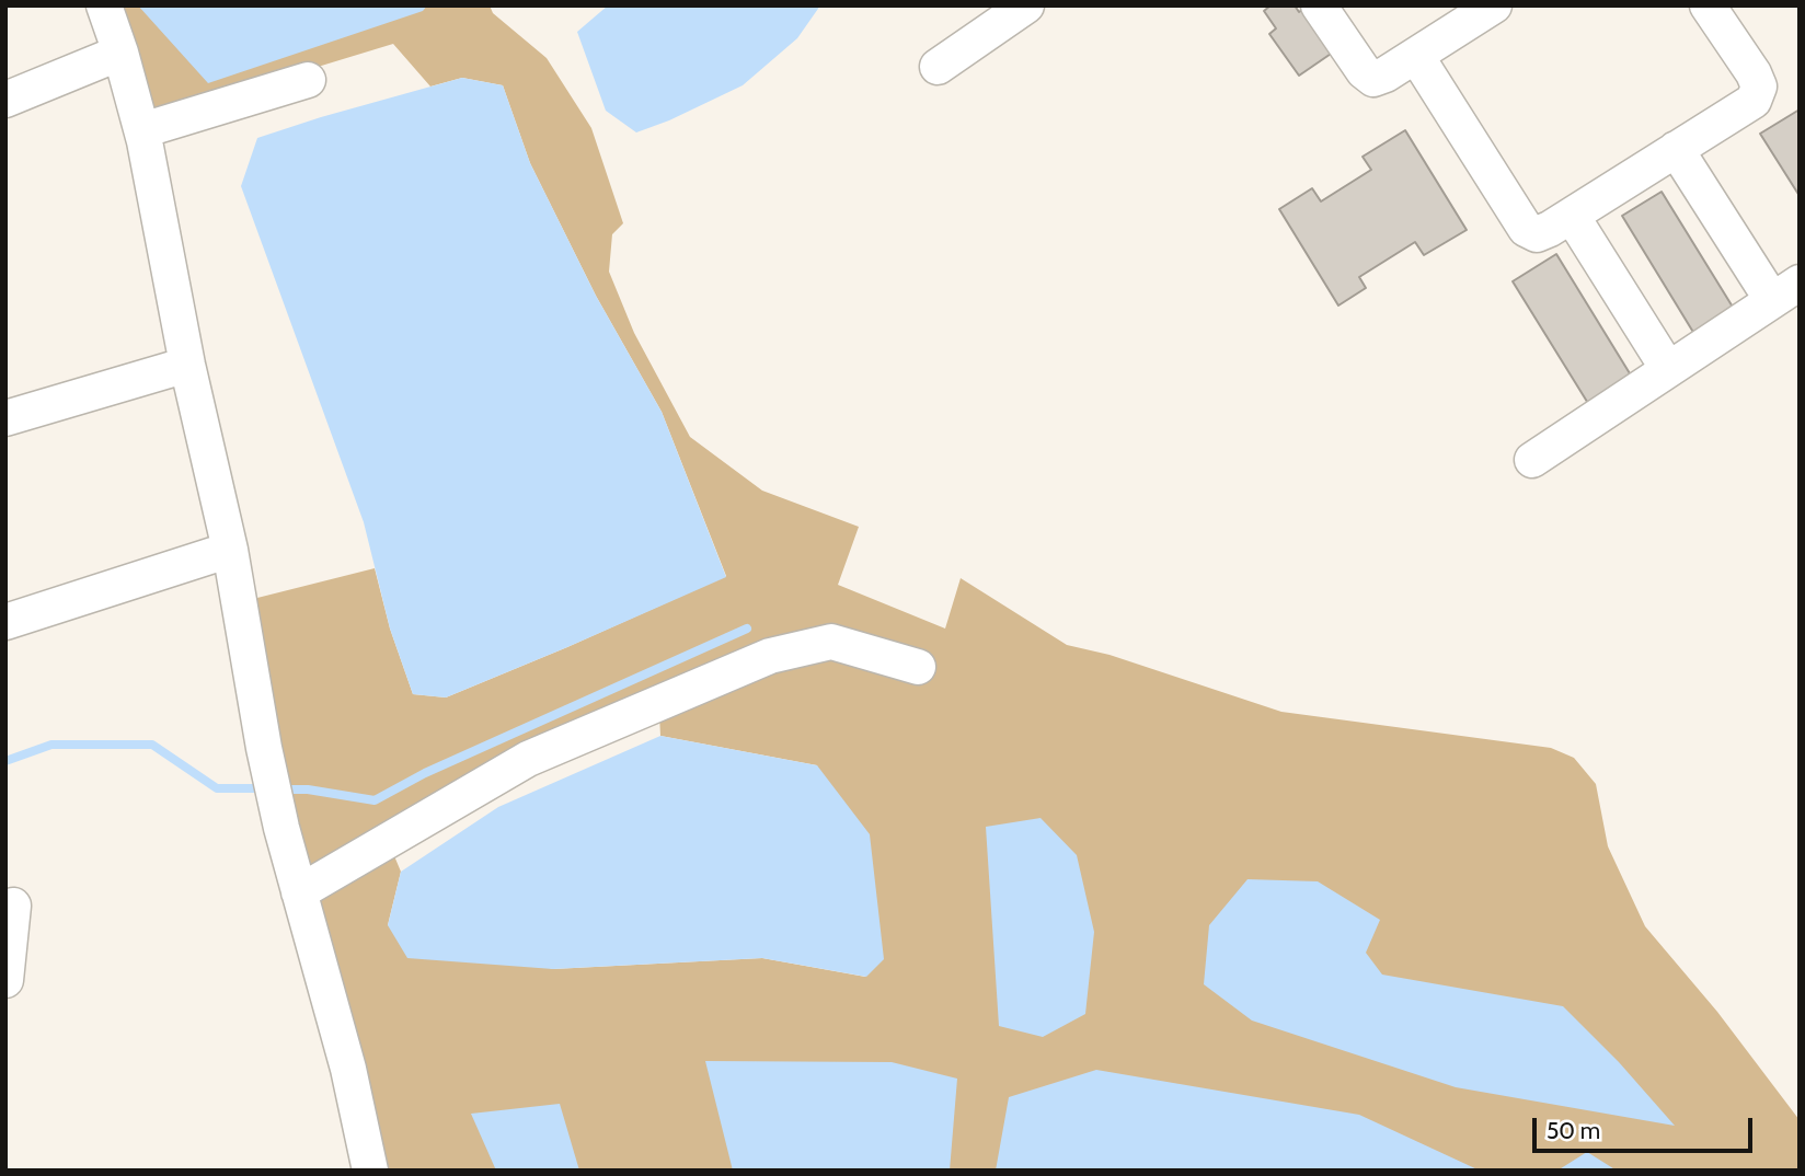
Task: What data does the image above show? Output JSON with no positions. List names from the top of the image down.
{
  "scale_bar": "50 m"
}
